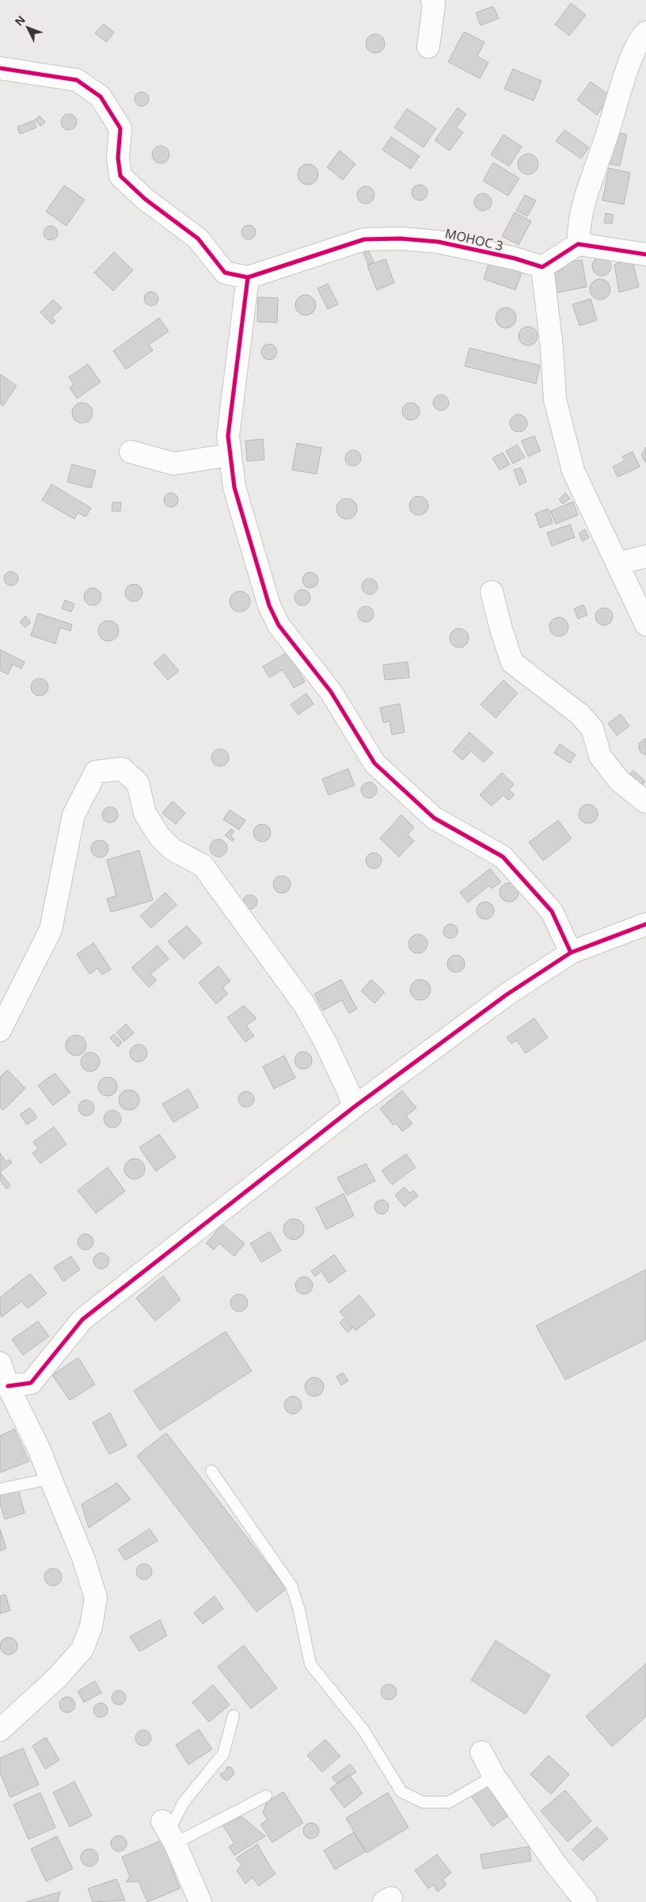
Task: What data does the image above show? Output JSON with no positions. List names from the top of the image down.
{
  "streets": {
    "street": ["МОНОС 3"]
  },
  "north": "top left"
}
